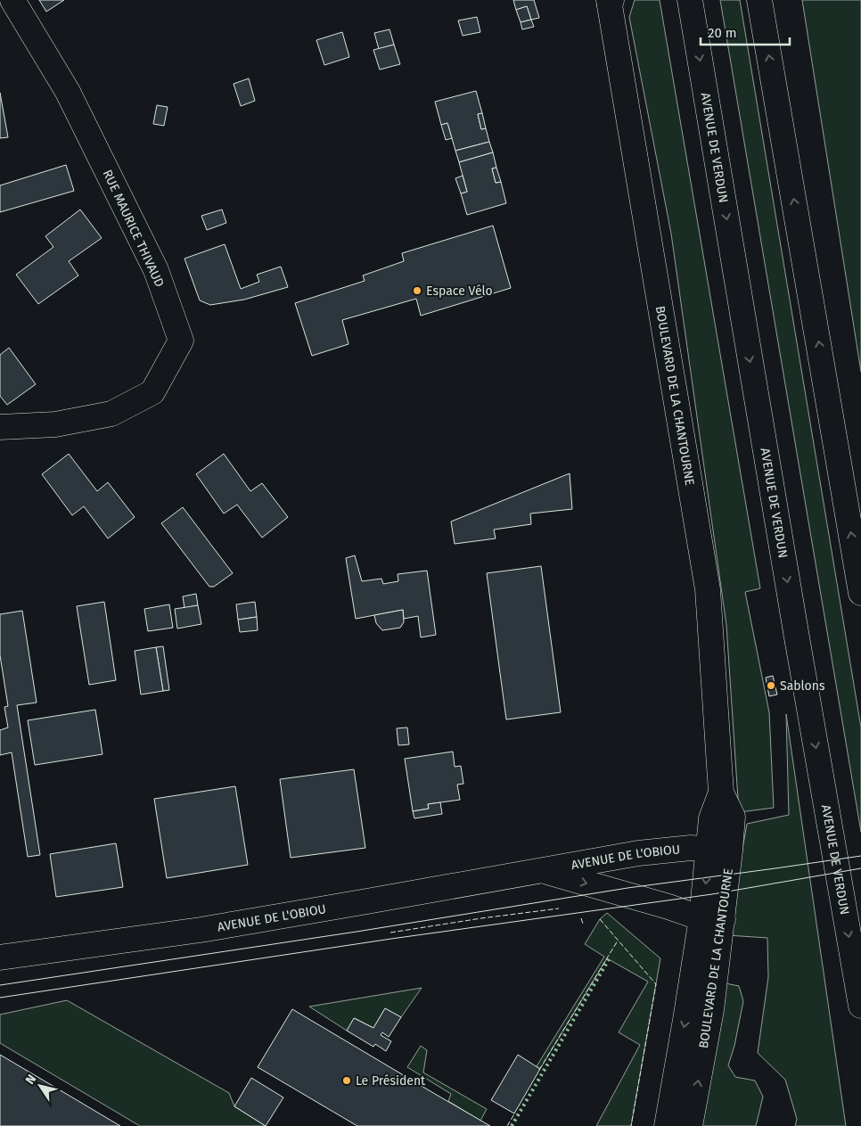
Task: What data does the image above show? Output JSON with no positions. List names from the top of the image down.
{
  "streets": {
    "street": [
      "AVENUE DE VERDUN",
      "RUE MAURICE THIVAUD",
      "BOULEVARD DE LA CHANTOURNE",
      "AVENUE DE L'OBIOU"
    ]
  },
  "crossings": [
    ["BOULEVARD DE LA CHANTOURNE", "AVENUE DE L'OBIOU"]
  ],
  "places": ["Espace Vélo", "Sablons", "Le Président"],
  "scale_bar": "20 m",
  "north": "top left"
}
